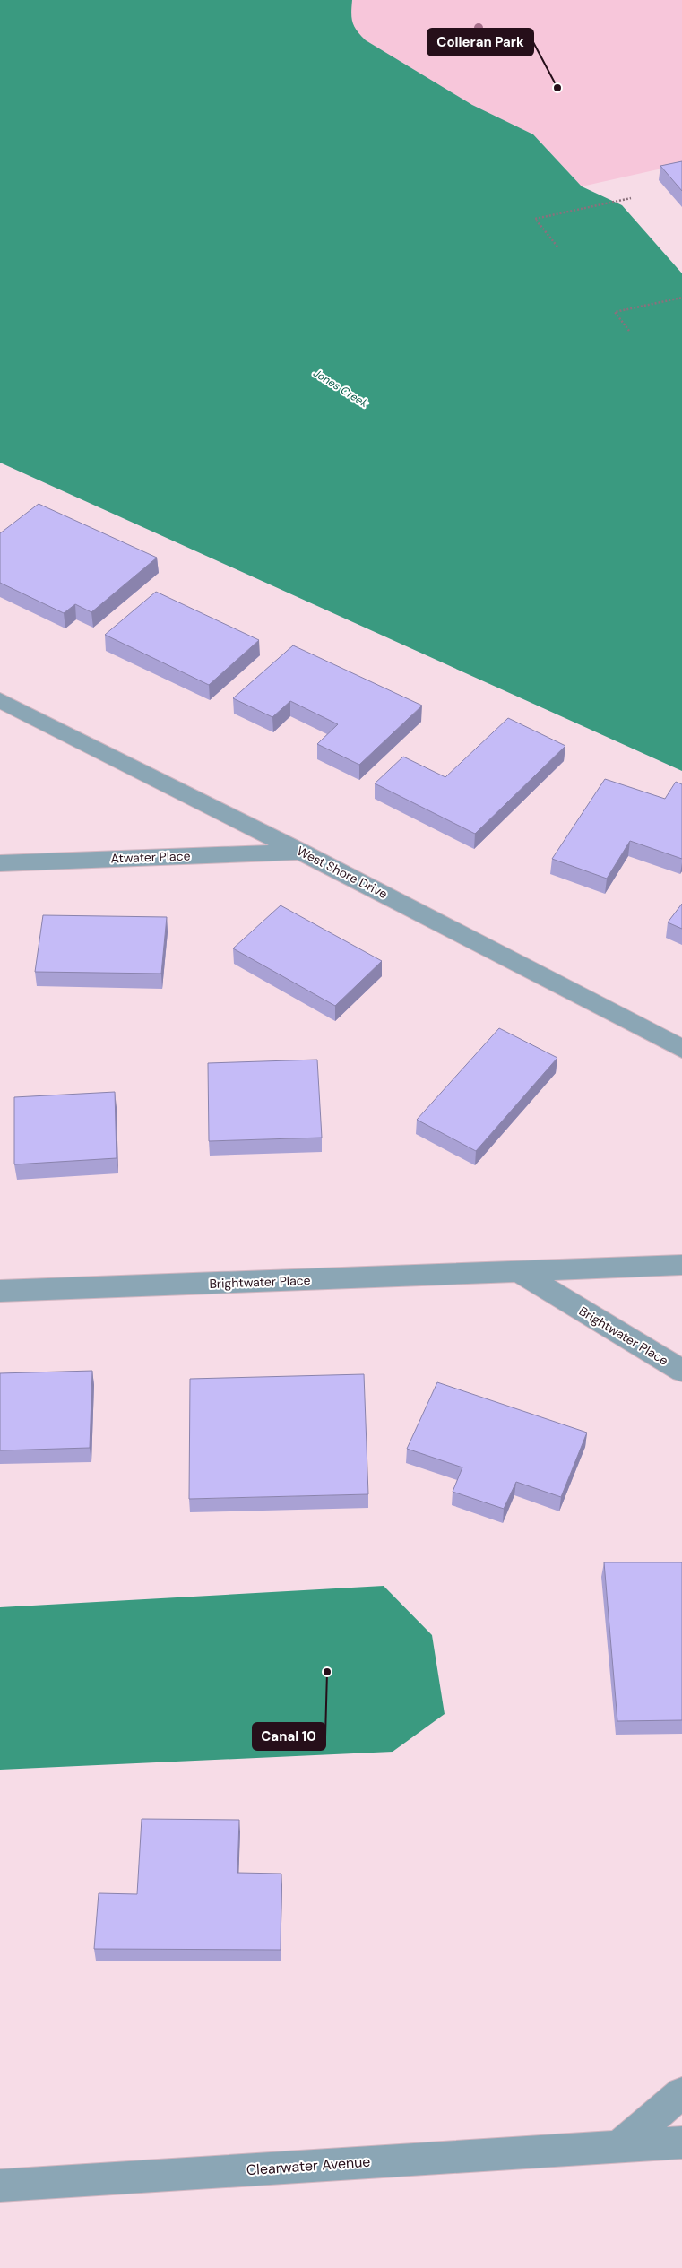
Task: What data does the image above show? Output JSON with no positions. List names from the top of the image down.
{
  "streets": {
    "street": [
      "Atwater Place",
      "West Shore Drive",
      "Brightwater Place",
      "Clearwater Avenue"
    ]
  },
  "crossings": [
    ["Atwater Place", "West Shore Drive"]
  ],
  "water": ["Jones Creek"],
  "places": ["Colleran Park", "Canal 10"]
}
